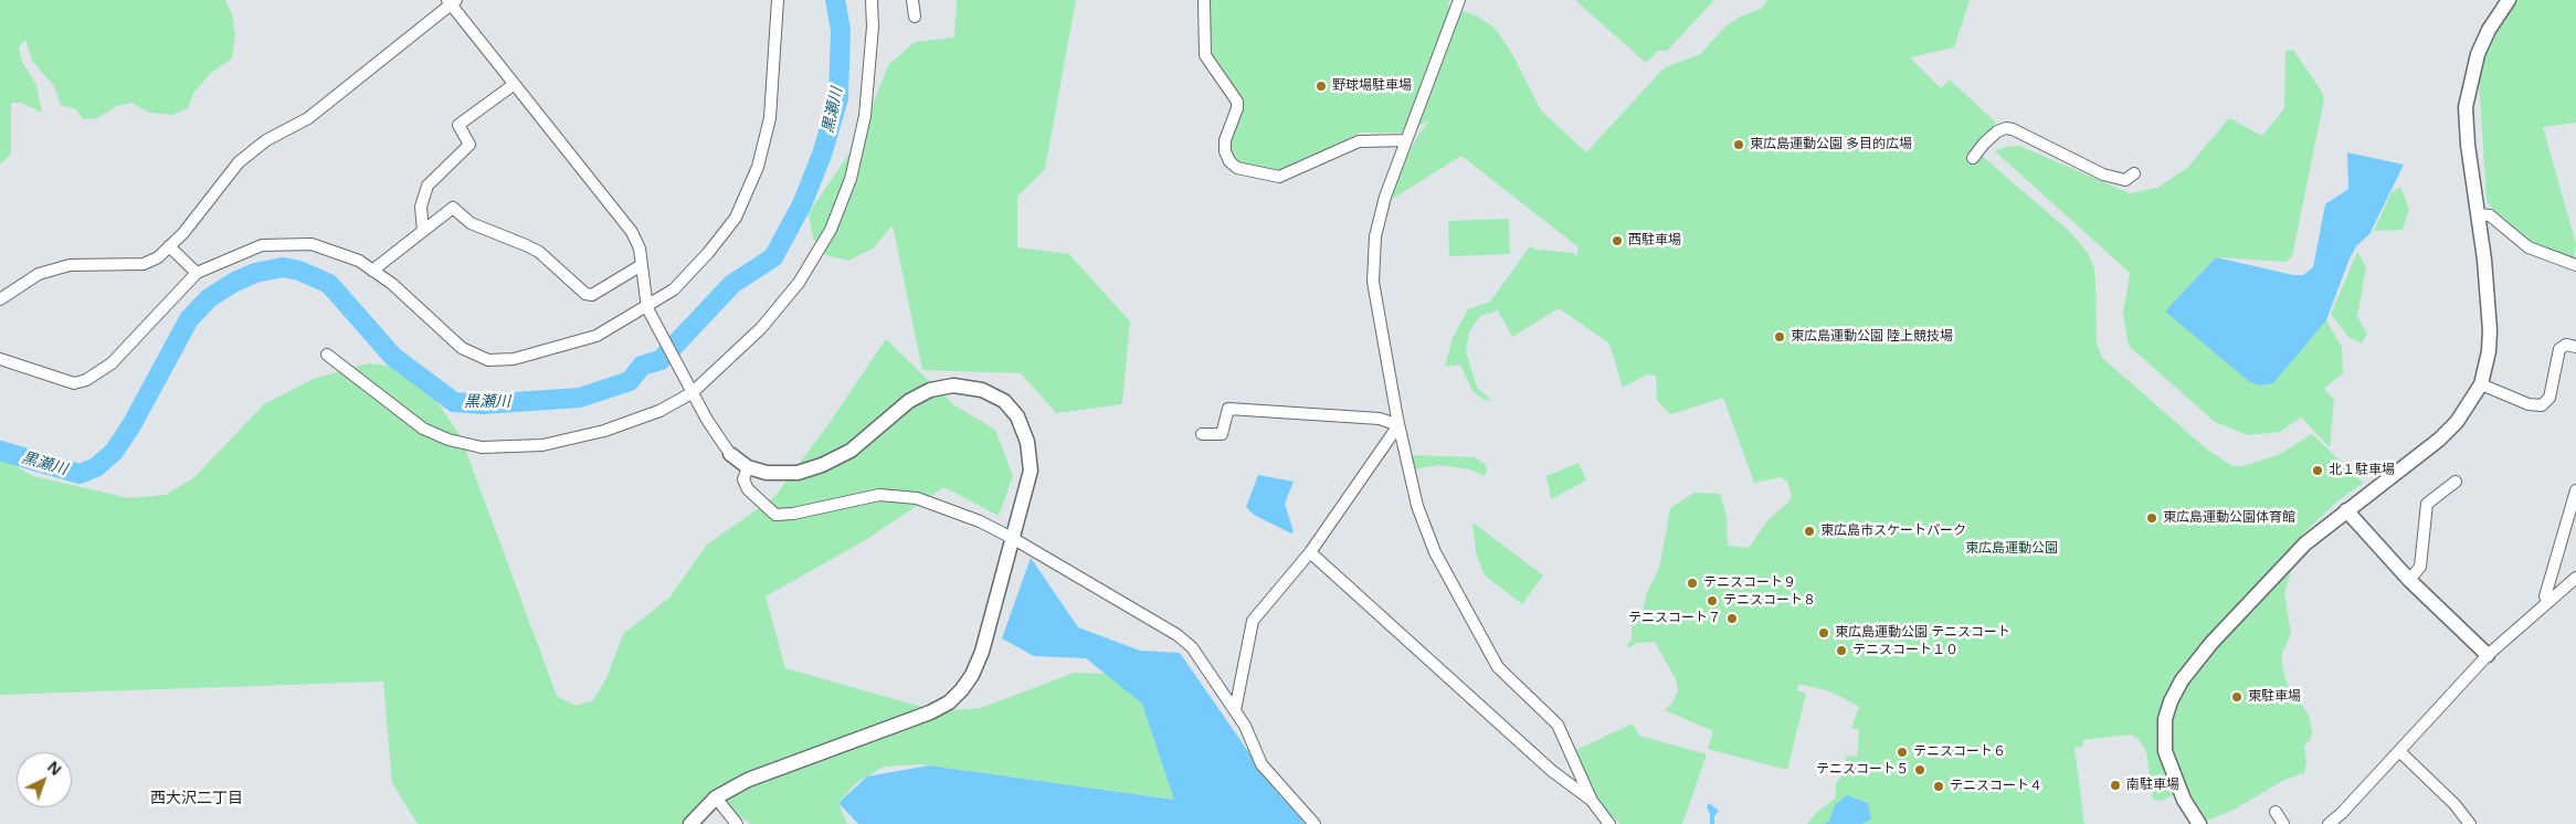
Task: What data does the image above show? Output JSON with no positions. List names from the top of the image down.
{
  "districts": ["西大沢二丁目"],
  "water": ["黒瀬川"],
  "parks": ["東広島運動公園"],
  "places": [
    "野球場駐車場",
    "東広島運動公園 多目的広場",
    "西駐車場",
    "東広島運動公園 陸上競技場",
    "北１駐車場",
    "東広島運動公園体育館",
    "東広島市スケートパーク",
    "テニスコート９",
    "テニスコート８",
    "テニスコート７",
    "東広島運動公園 テニスコート",
    "テニスコート１０",
    "東駐車場",
    "テニスコート６",
    "テニスコート５",
    "南駐車場",
    "テニスコート４"
  ],
  "north": "top right"
}
